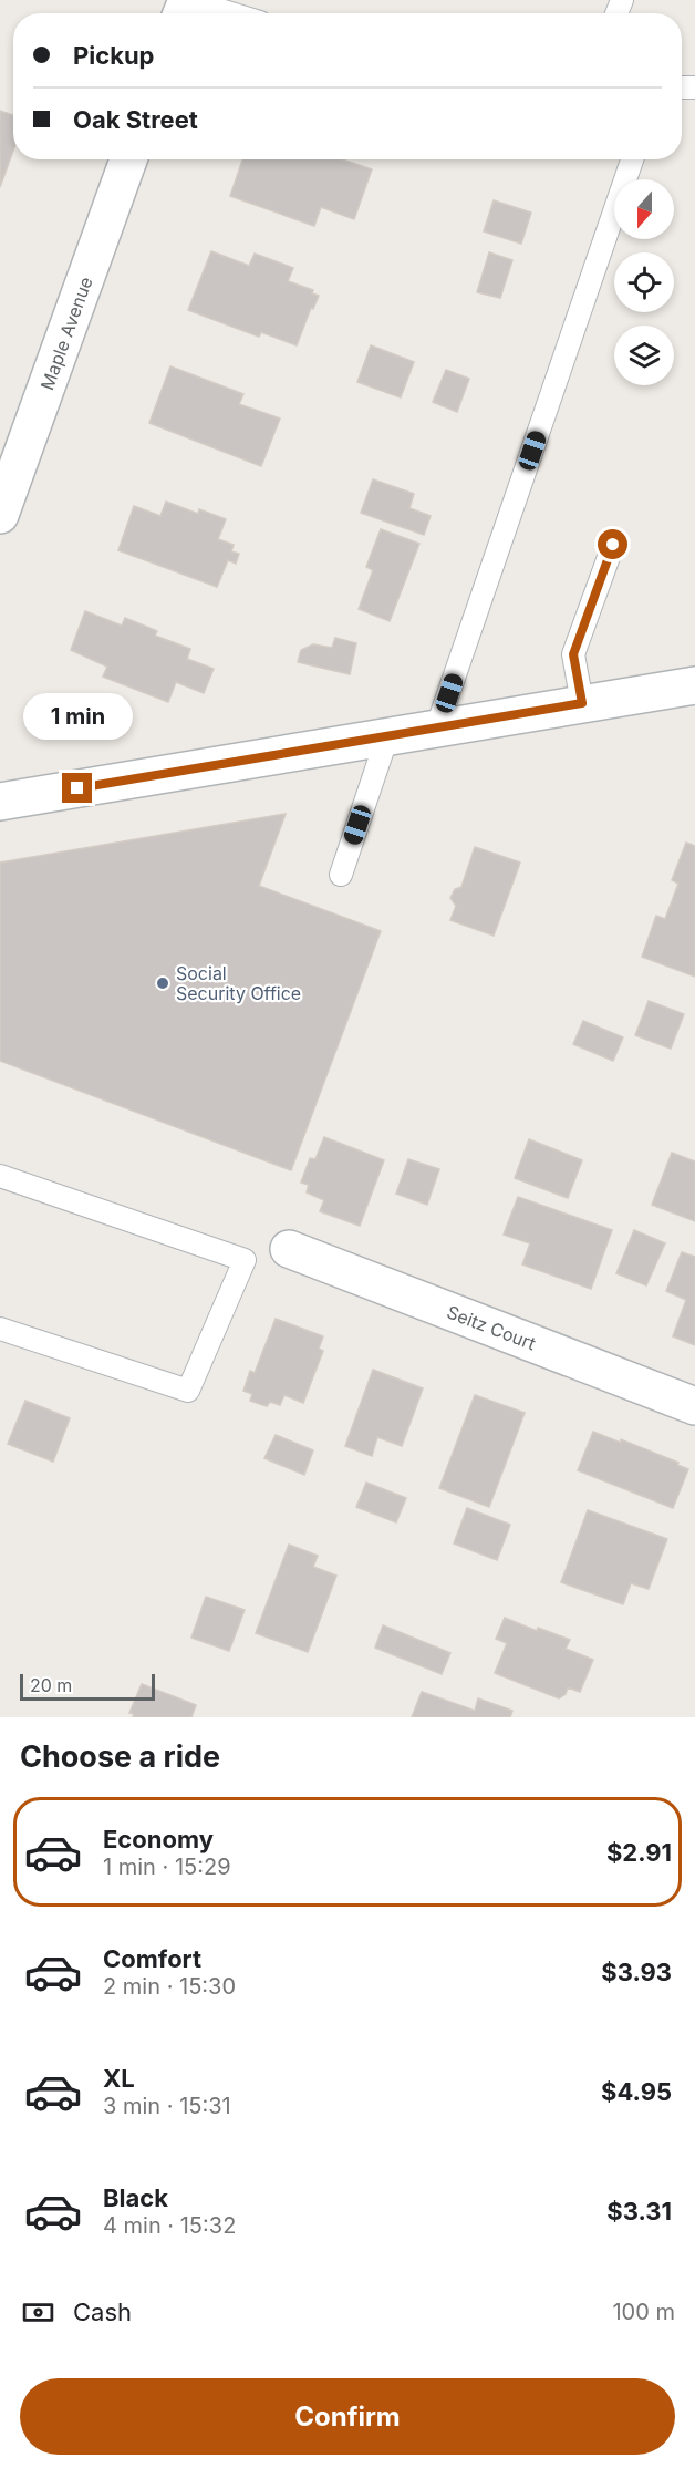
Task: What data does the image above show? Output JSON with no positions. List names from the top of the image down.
{
  "streets": {
    "street": ["Maple Avenue", "Seitz Court"]
  },
  "places": ["Social Security Office"],
  "scale_bar": "20 m",
  "north": "bottom",
  "page": {
    "banner": ["Pickup", "Oak Street"],
    "bubble": "1 min",
    "scale": "20 m",
    "heading": "Choose a ride",
    "list": [
      {
        "name": "Economy",
        "note": "1 min · 15:29",
        "value": "$2.91"
      },
      {
        "name": "Comfort",
        "note": "2 min · 15:30",
        "value": "$3.93"
      },
      {
        "name": "XL",
        "note": "3 min · 15:31",
        "value": "$4.95"
      },
      {
        "name": "Black",
        "note": "4 min · 15:32",
        "value": "$3.31"
      }
    ],
    "pay": ["Cash", "100 m"],
    "buttons": "Confirm"
  }
}
